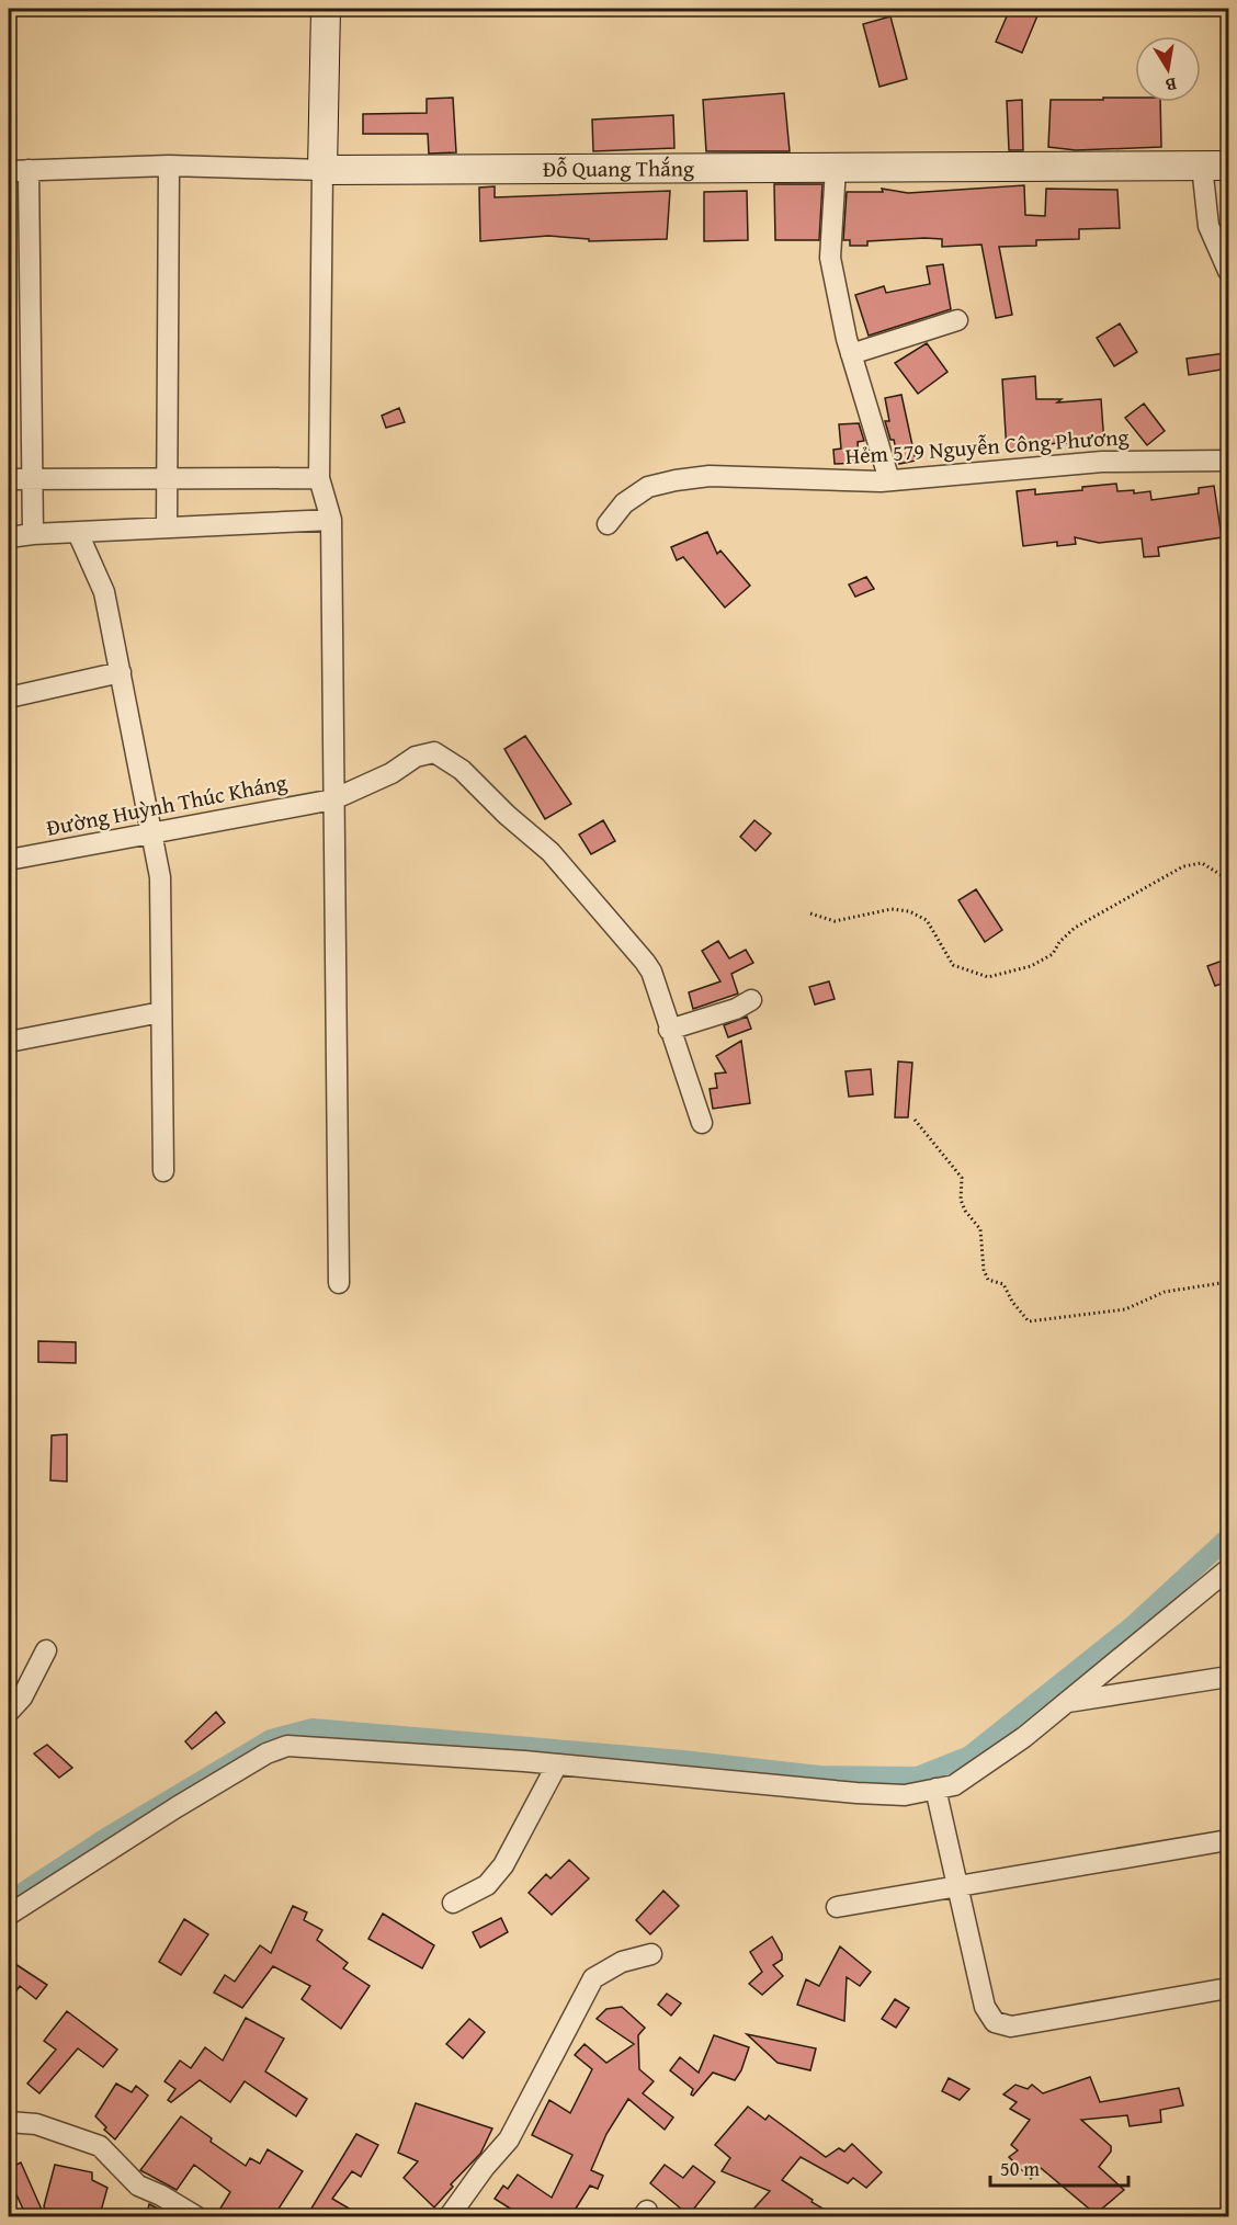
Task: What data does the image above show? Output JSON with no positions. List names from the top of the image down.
{
  "streets": {
    "street": ["Đỗ Quang Thắng", "Hẻm 579 Nguyễn Công Phương", "Đường Huỳnh Thúc Kháng"]
  },
  "scale_bar": "50 m",
  "north": "bottom"
}
